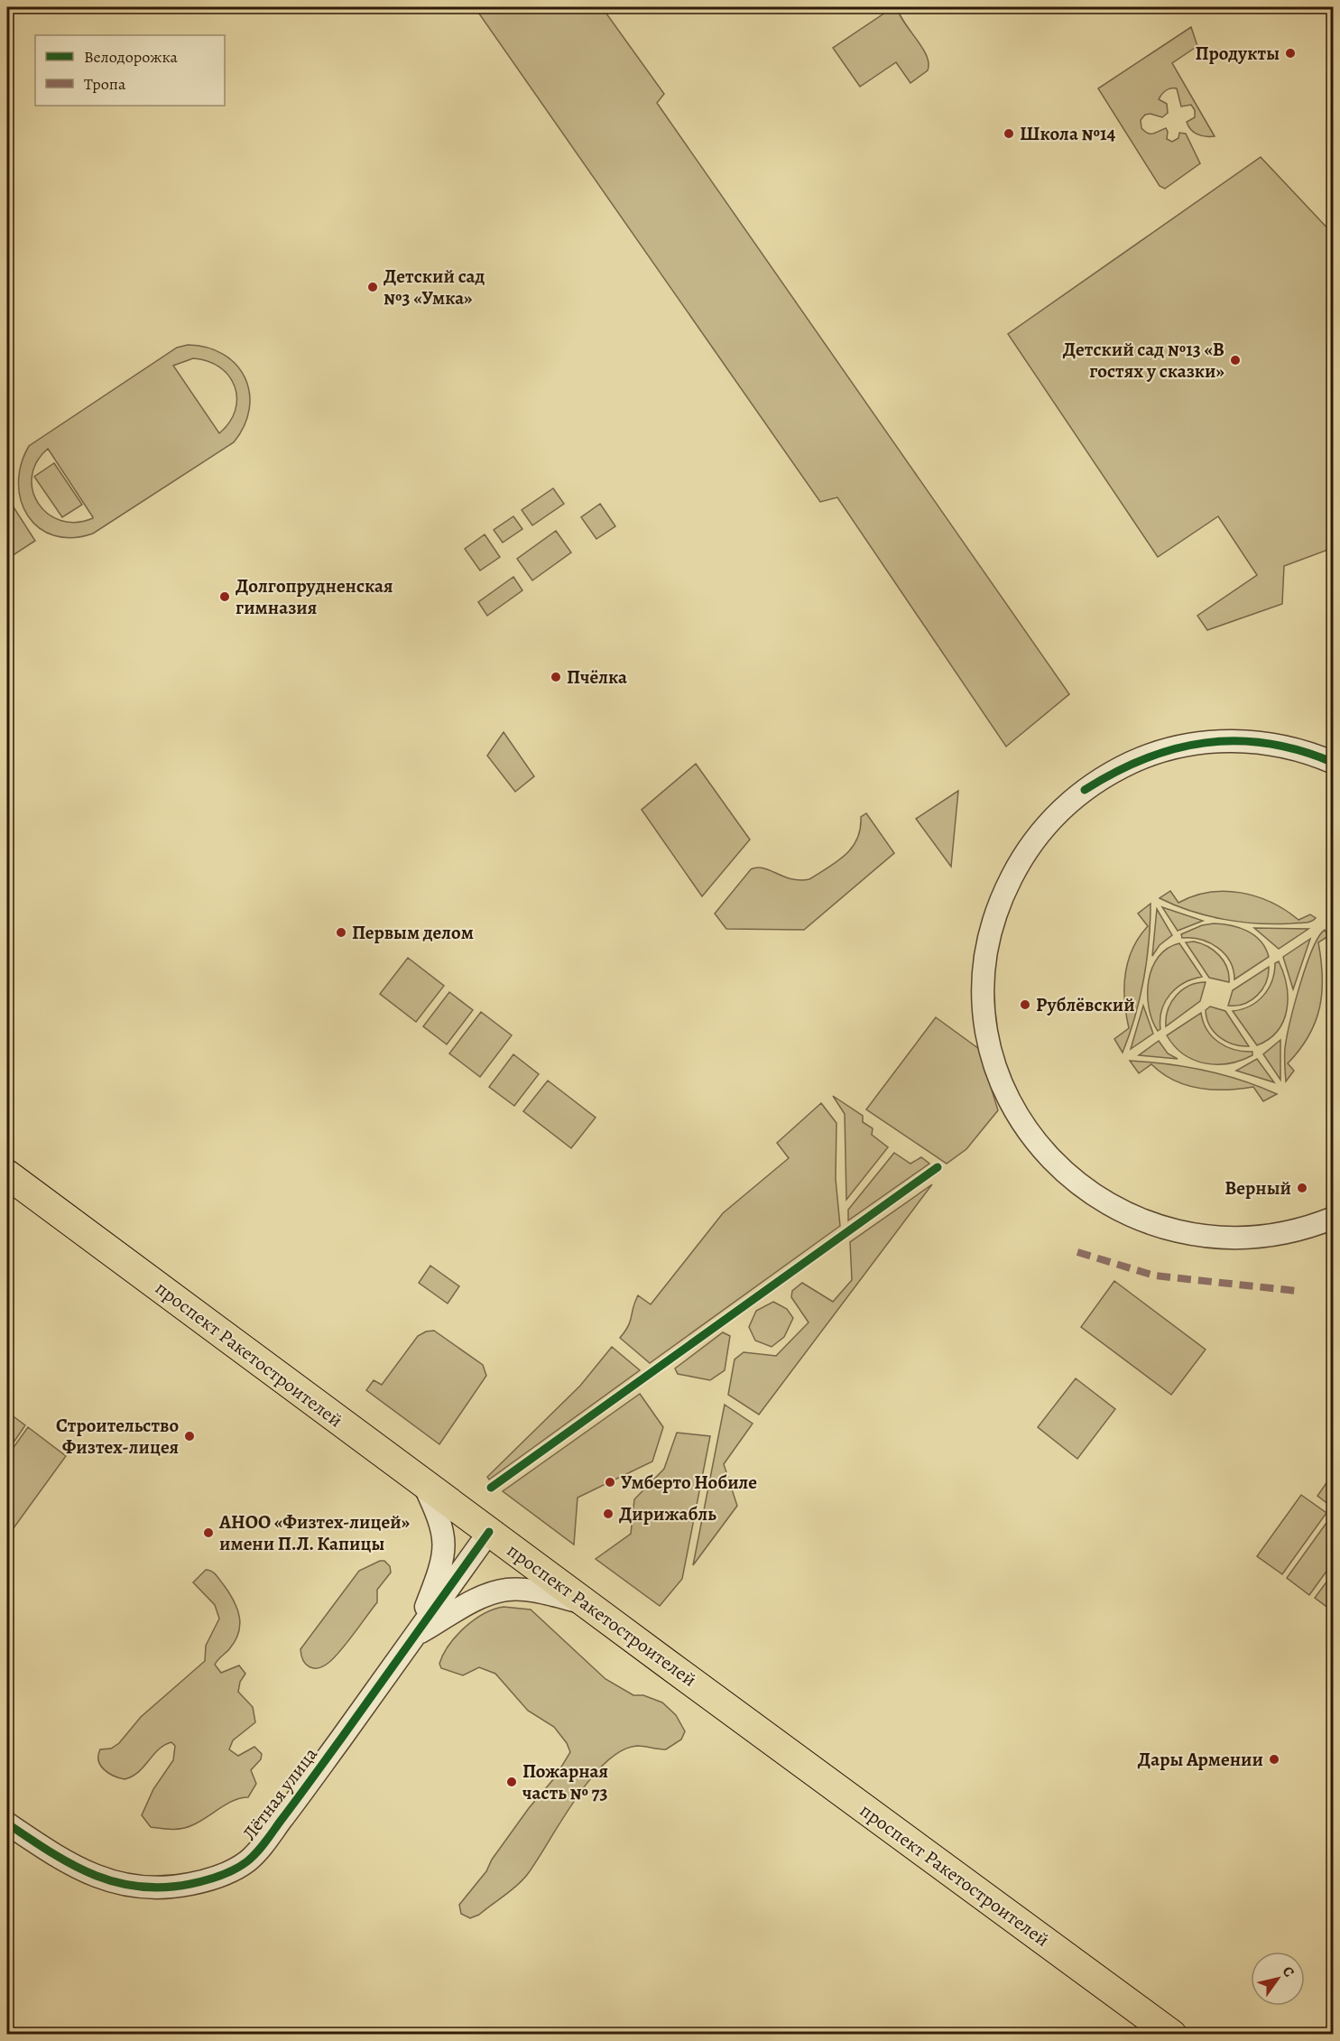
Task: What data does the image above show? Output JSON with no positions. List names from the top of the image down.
{
  "streets": {
    "main road": ["проспект Ракетостроителей"],
    "street": ["Лётная улица"]
  },
  "crossings": [
    ["проспект Ракетостроителей", "Лётная улица"]
  ],
  "places": [
    "Продукты",
    "Школа №14",
    "Детский сад №3 «Умка»",
    "Детский сад №13 «В гостях у сказки»",
    "Долгопрудненская гимназия",
    "Пчёлка",
    "Первым делом",
    "Рублёвский",
    "Верный",
    "Строительство Физтех-лицея",
    "Умберто Нобиле",
    "Дирижабль",
    "АНОО «Физтех-лицей» имени П.Л. Капицы",
    "Дары Армении",
    "Пожарная часть № 73"
  ],
  "legend": ["Велодорожка", "Тропа"],
  "north": "top right"
}
